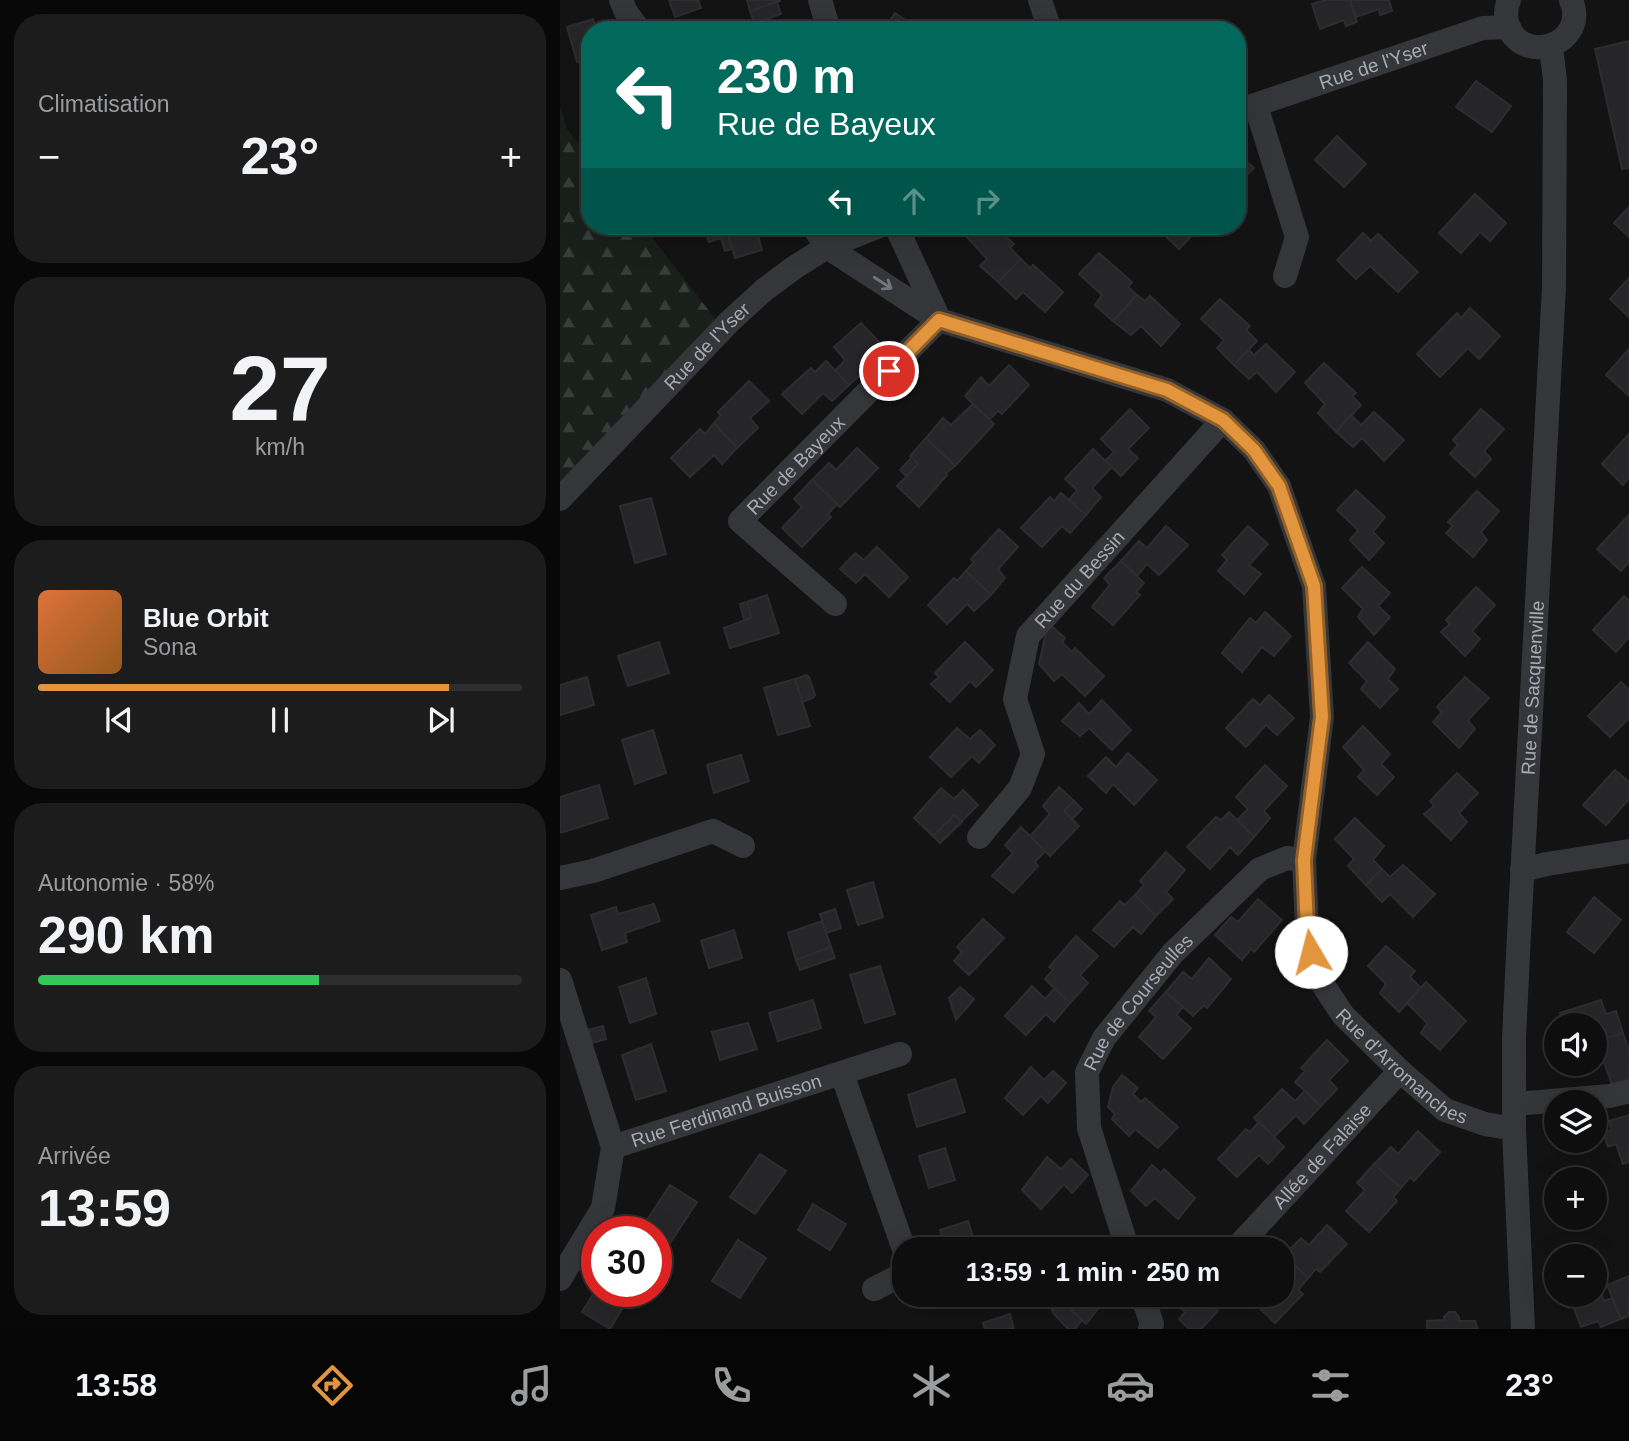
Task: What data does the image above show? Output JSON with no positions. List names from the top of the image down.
{
  "streets": {
    "street": [
      "Rue de l'Yser",
      "Rue de Bayeux",
      "Rue du Bessin",
      "Rue de Sacquenville",
      "Rue de Courseulles",
      "Rue d'Arromanches",
      "Rue Ferdinand Buisson",
      "Allée de Falaise"
    ]
  },
  "crossings": [
    ["Rue de l'Yser", "Rue d'Arromanches"],
    ["Rue de Bayeux", "Rue d'Arromanches"],
    ["Rue du Bessin", "Rue d'Arromanches"],
    ["Rue de Sacquenville", "Rue d'Arromanches"],
    ["Rue de Courseulles", "Rue d'Arromanches"],
    ["Rue d'Arromanches", "Allée de Falaise"]
  ],
  "page": {
    "tile": [
      "Climatisation",
      ["27", "km/h"],
      ["Autonomie · 58%", "290 km"],
      ["Arrivée", "13:59"]
    ],
    "turn": ["230 m", "Rue de Bayeux"],
    "heat": ["−", "23°", "+"],
    "song": ["Blue Orbit", "Sona"],
    "map_buttons": ["+", "−"],
    "limit": "30",
    "trip": "13:59 · 1 min · 250 m",
    "tabs": ["13:58", "23°"]
  }
}
